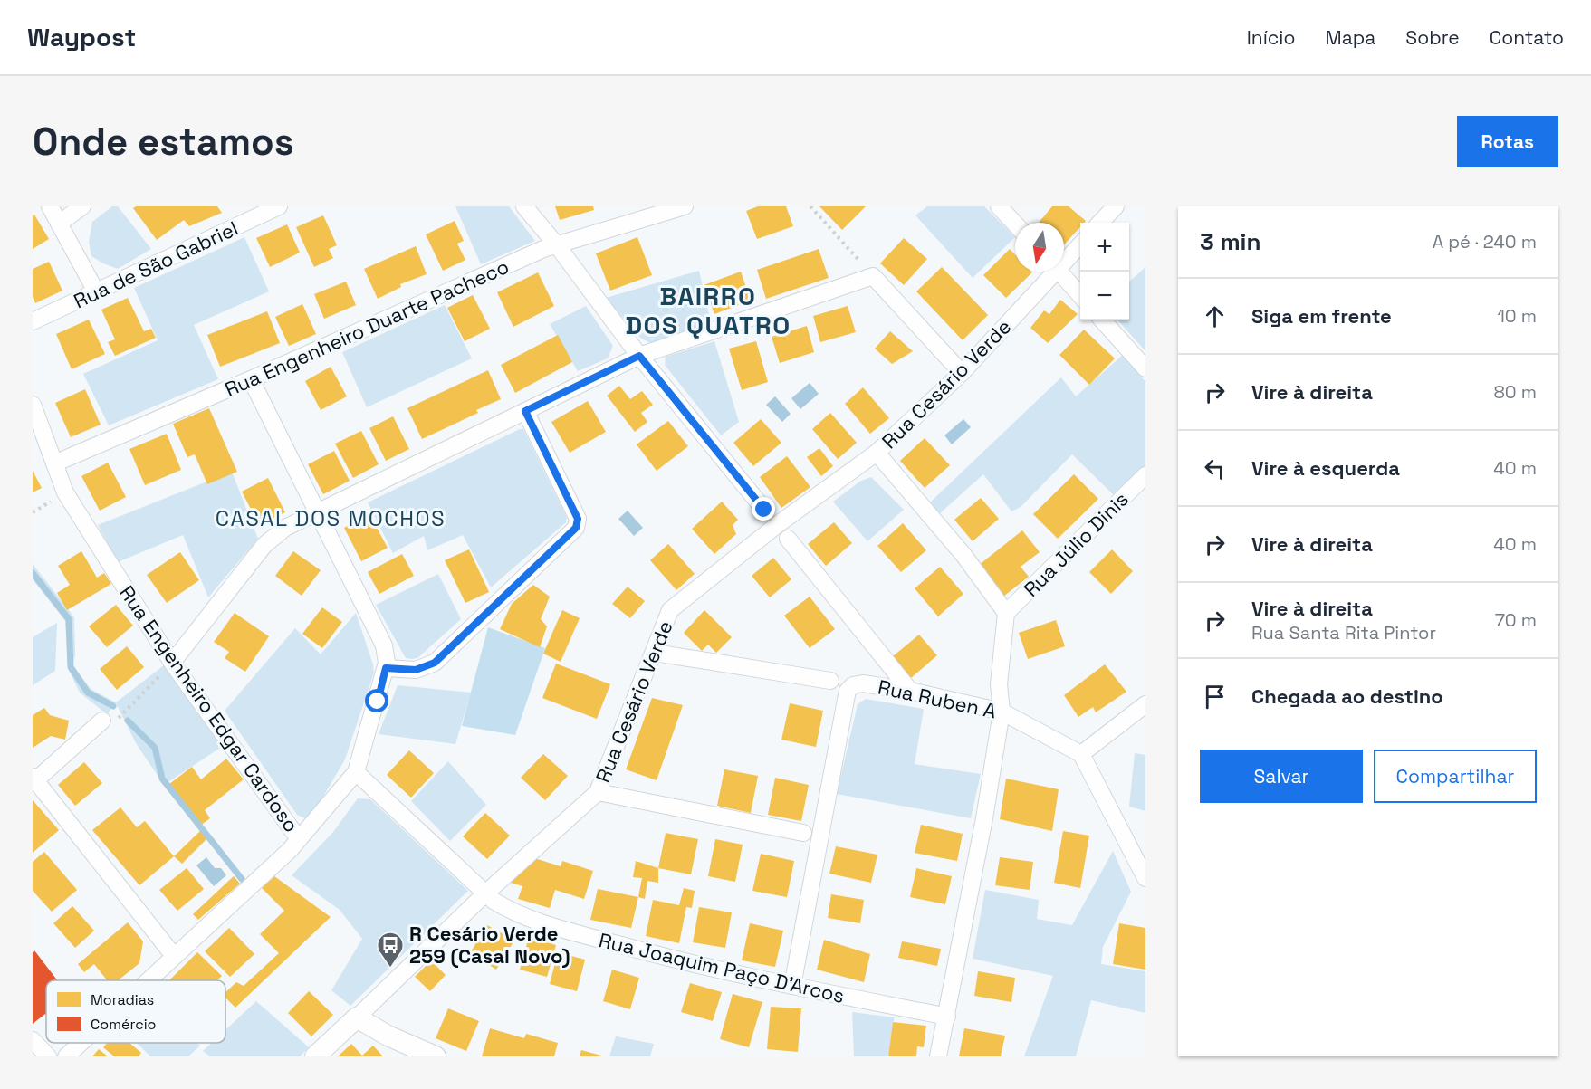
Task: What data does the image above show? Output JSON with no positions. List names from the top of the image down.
{
  "streets": {
    "street": [
      "Rua de São Gabriel",
      "Rua Engenheiro Duarte Pacheco",
      "Rua Cesário Verde",
      "Rua Júlio Dinis",
      "Rua Ruben A",
      "Rua Engenheiro Edgar Cardoso",
      "Rua Joaquim Paço D'Arcos"
    ]
  },
  "crossings": [
    ["Rua Engenheiro Duarte Pacheco", "Rua Engenheiro Edgar Cardoso"],
    ["Rua Cesário Verde", "Rua Joaquim Paço D'Arcos"],
    ["Rua Ruben A", "Rua Joaquim Paço D'Arcos"]
  ],
  "districts": ["BAIRRO DOS QUATRO", "CASAL DOS MOCHOS"],
  "places": {
    "bus stop": ["R Cesário Verde 259 (Casal Novo)"]
  },
  "legend": ["Moradias", "Comércio"],
  "north": "bottom",
  "page": {
    "header": "Waypost",
    "nav": [
      "Início",
      "Mapa",
      "Sobre",
      "Contato"
    ],
    "buttons": [
      "Rotas",
      ["Salvar", "Compartilhar"]
    ],
    "title": "Onde estamos",
    "heading": ["3 min", "A pé · 240 m"],
    "map_buttons": ["+", "−"],
    "list": [
      ["Siga em frente", "10 m"],
      ["Vire à direita", "80 m"],
      ["Vire à esquerda", "40 m"],
      ["Vire à direita", "40 m"],
      ["Vire à direita", "Rua Santa Rita Pintor", "70 m"],
      "Chegada ao destino"
    ]
  }
}
